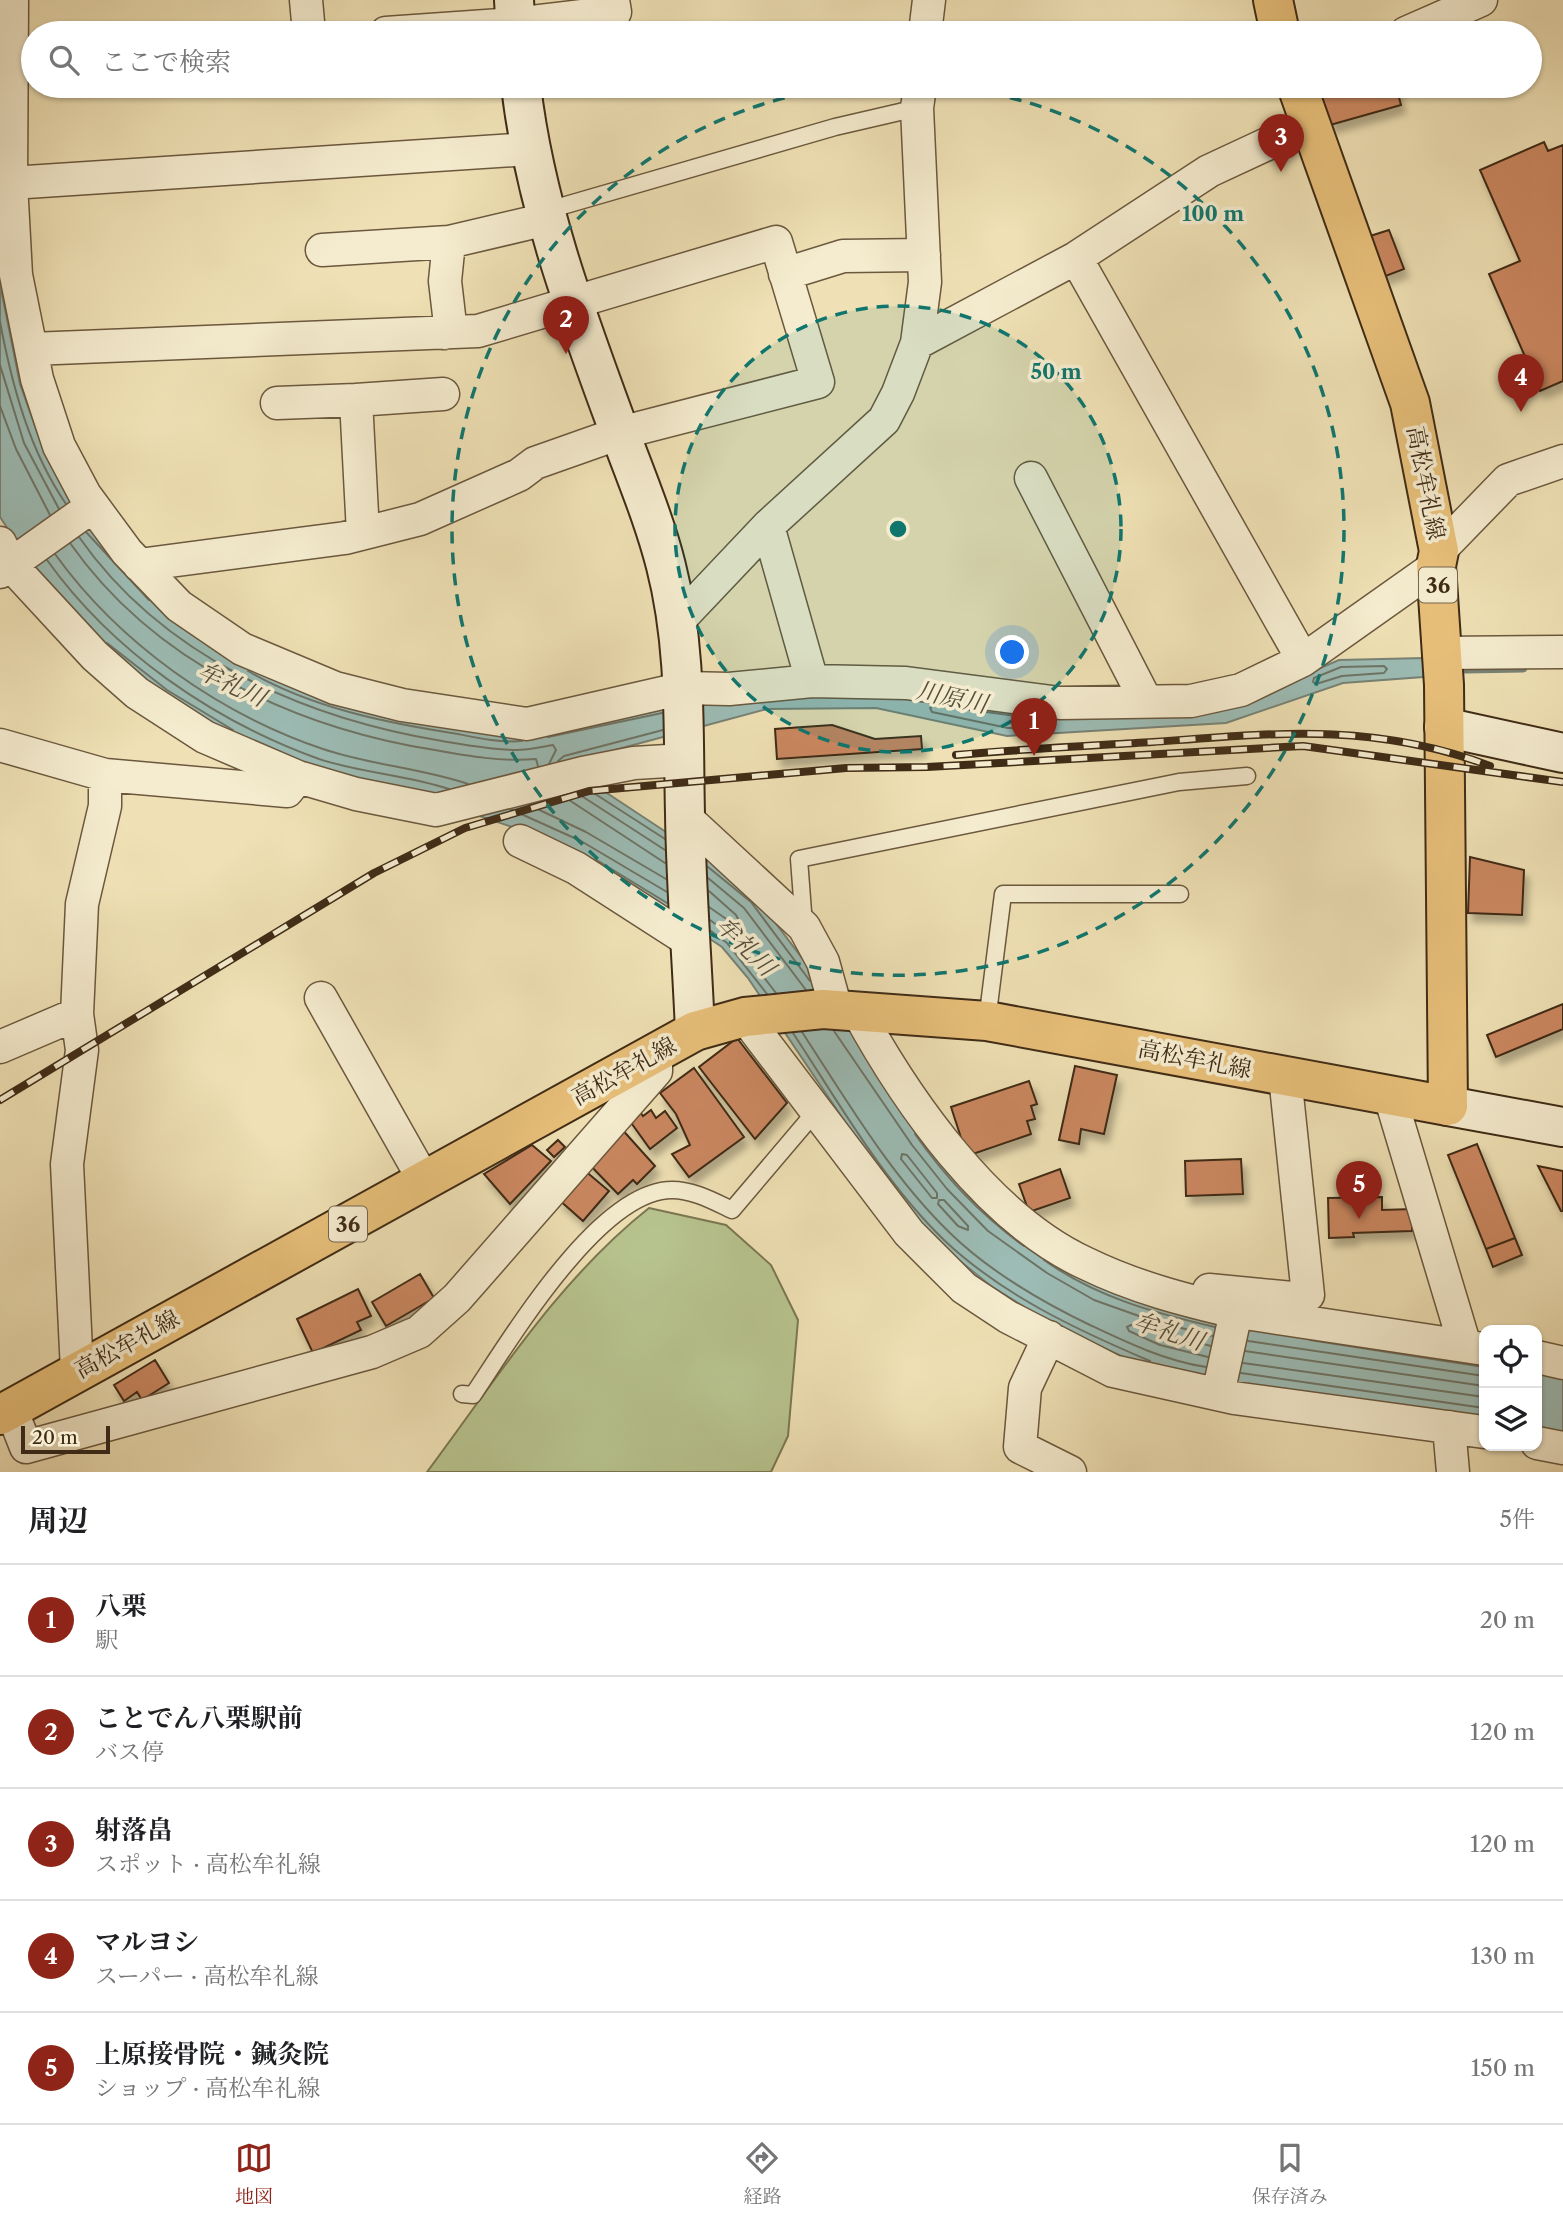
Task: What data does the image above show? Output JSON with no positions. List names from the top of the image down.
{
  "streets": {
    "main road": ["高松牟礼線", "36"]
  },
  "water": ["牟礼川", "川原川"],
  "scale_bar": "20 m",
  "page": {
    "search": "ここで検索",
    "pins": [
      "3",
      "2",
      "4",
      "1",
      "5"
    ],
    "scale": "20 m",
    "heading": ["周辺", "5件"],
    "list": [
      {
        "mark": "1",
        "name": "八栗",
        "note": "駅",
        "value": "20 m"
      },
      {
        "mark": "2",
        "name": "ことでん八栗駅前",
        "note": "バス停",
        "value": "120 m"
      },
      {
        "mark": "3",
        "name": "射落畠",
        "note": "スポット · 高松牟礼線",
        "value": "120 m"
      },
      {
        "mark": "4",
        "name": "マルヨシ",
        "note": "スーパー · 高松牟礼線",
        "value": "130 m"
      },
      {
        "mark": "5",
        "name": "上原接骨院・鍼灸院",
        "note": "ショップ · 高松牟礼線",
        "value": "150 m"
      }
    ],
    "nav": ["地図", "経路", "保存済み"]
  },
  "rings": ["100 m", "50 m"]
}
